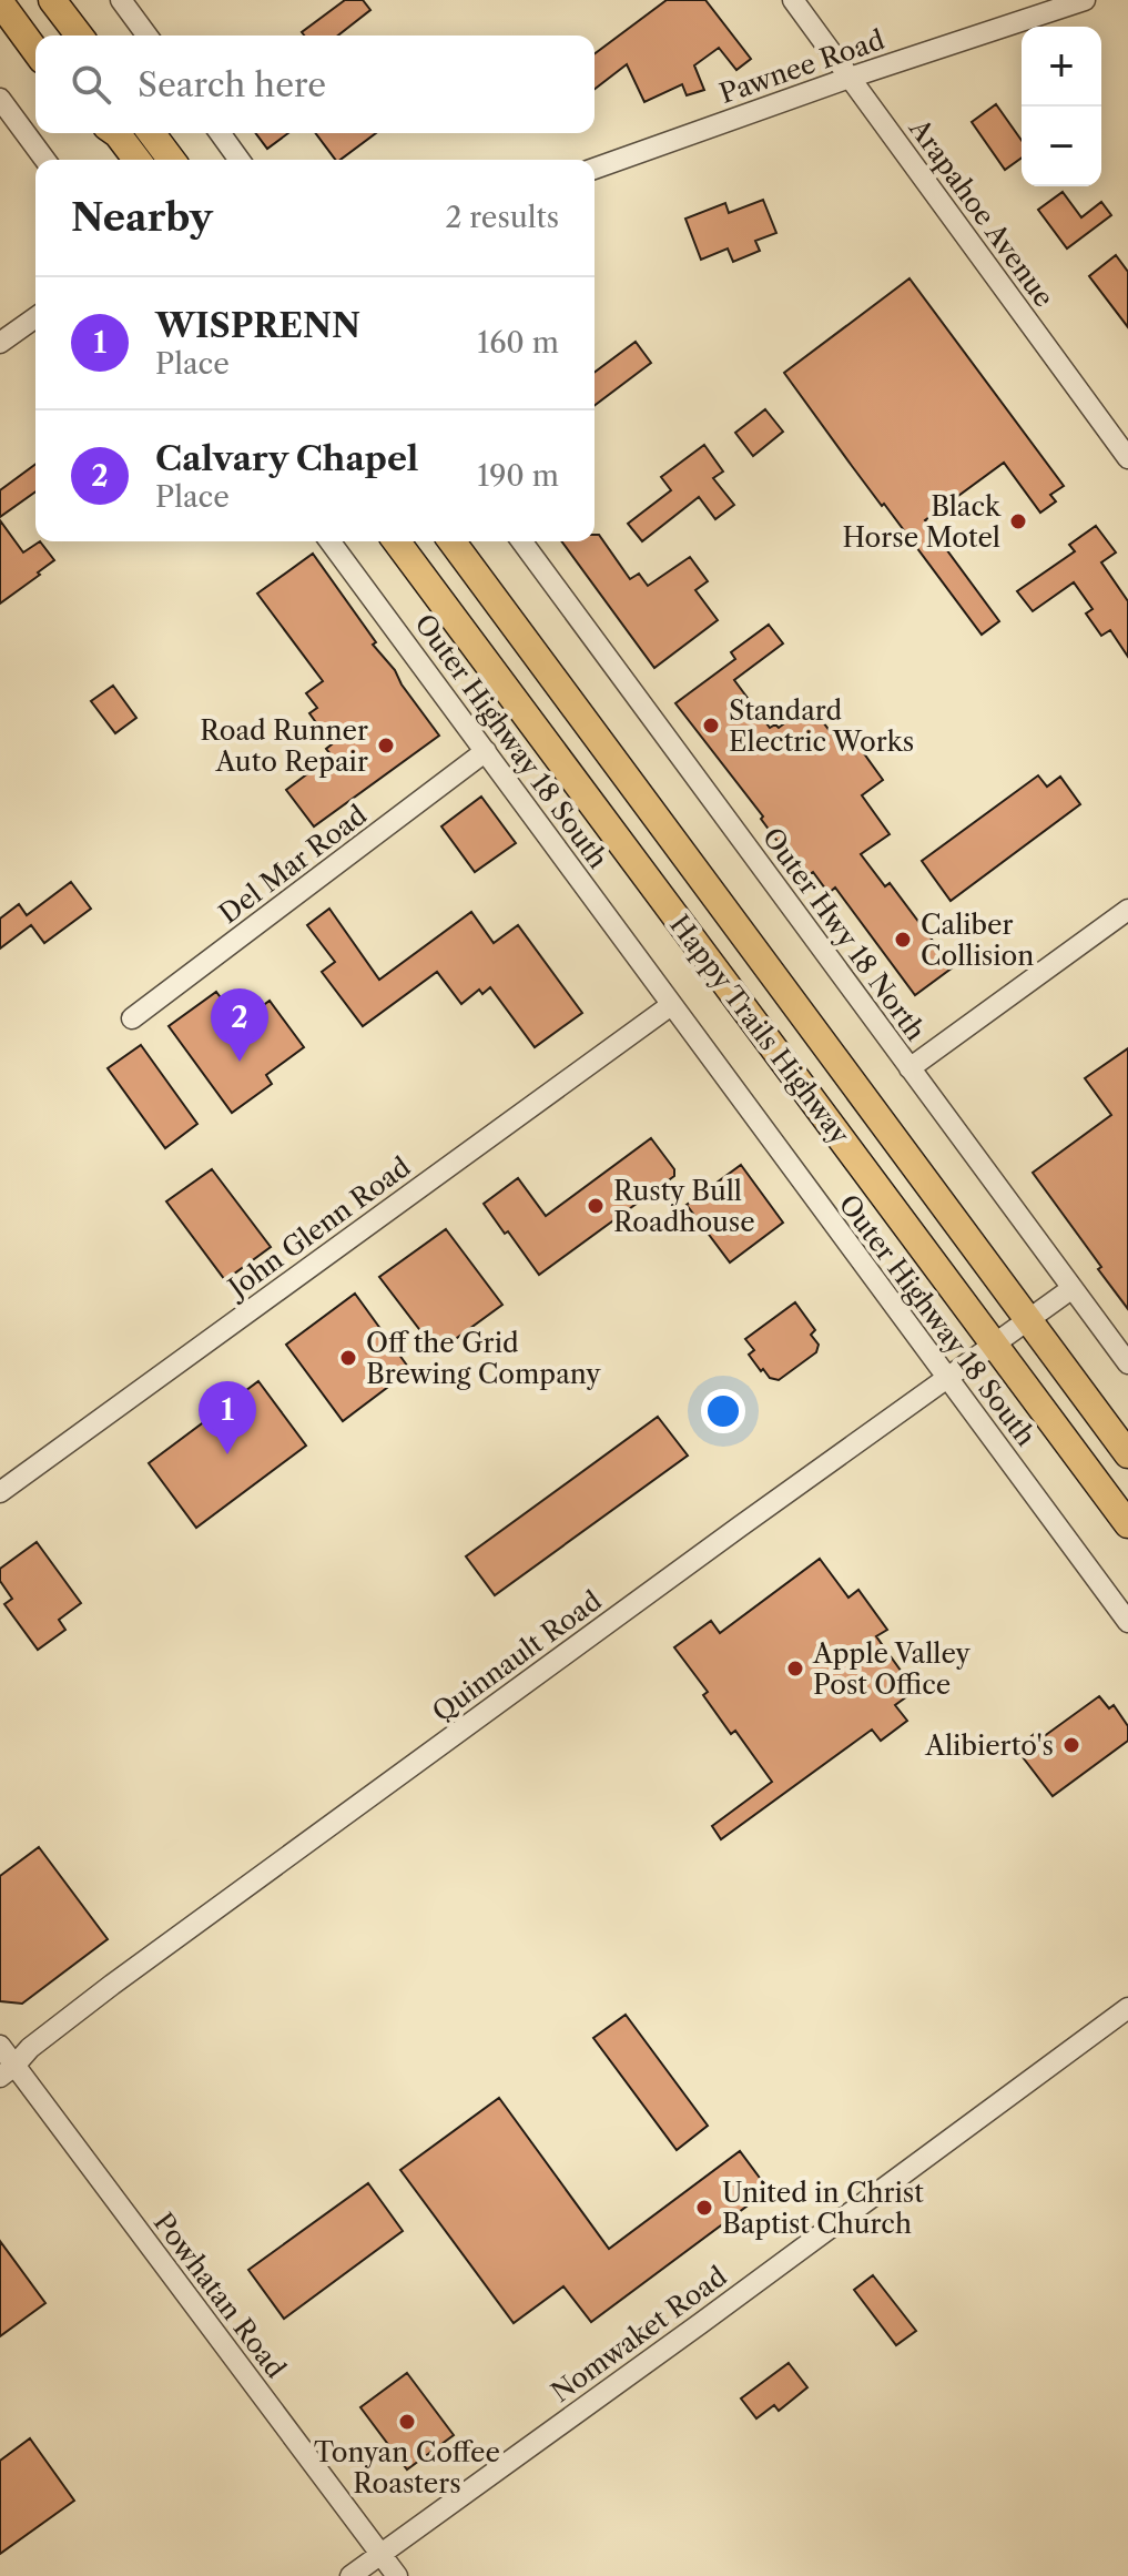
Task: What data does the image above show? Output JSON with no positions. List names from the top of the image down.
{
  "streets": {
    "main road": ["Happy Trails Highway"],
    "street": [
      "Pawnee Road",
      "Arapahoe Avenue",
      "Outer Highway 18 South",
      "Del Mar Road",
      "Outer Hwy 18 North",
      "John Glenn Road",
      "Quinnault Road",
      "Powhatan Road",
      "Nomwaket Road"
    ]
  },
  "crossings": [
    ["Pawnee Road", "Arapahoe Avenue"],
    ["Outer Highway 18 South", "Del Mar Road"],
    ["Outer Highway 18 South", "John Glenn Road"],
    ["Outer Highway 18 South", "Quinnault Road"],
    ["Outer Hwy 18 North", "Quinnault Road"],
    ["Happy Trails Highway", "Quinnault Road"],
    ["Quinnault Road", "Powhatan Road"],
    ["Powhatan Road", "Nomwaket Road"]
  ],
  "places": [
    "Black Horse Motel",
    "Standard Electric Works",
    "Road Runner Auto Repair",
    "Caliber Collision",
    "Rusty Bull Roadhouse",
    "Off the Grid Brewing Company",
    "Apple Valley Post Office",
    "Alibierto's",
    "United in Christ Baptist Church",
    "Tonyan Coffee Roasters"
  ],
  "page": {
    "map_buttons": ["+", "−"],
    "search": "Search here",
    "heading": ["Nearby", "2 results"],
    "list": [
      {
        "mark": "1",
        "name": "WISPRENN",
        "note": "Place",
        "value": "160 m"
      },
      {
        "mark": "2",
        "name": "Calvary Chapel",
        "note": "Place",
        "value": "190 m"
      }
    ],
    "pins": ["2", "1"]
  }
}
